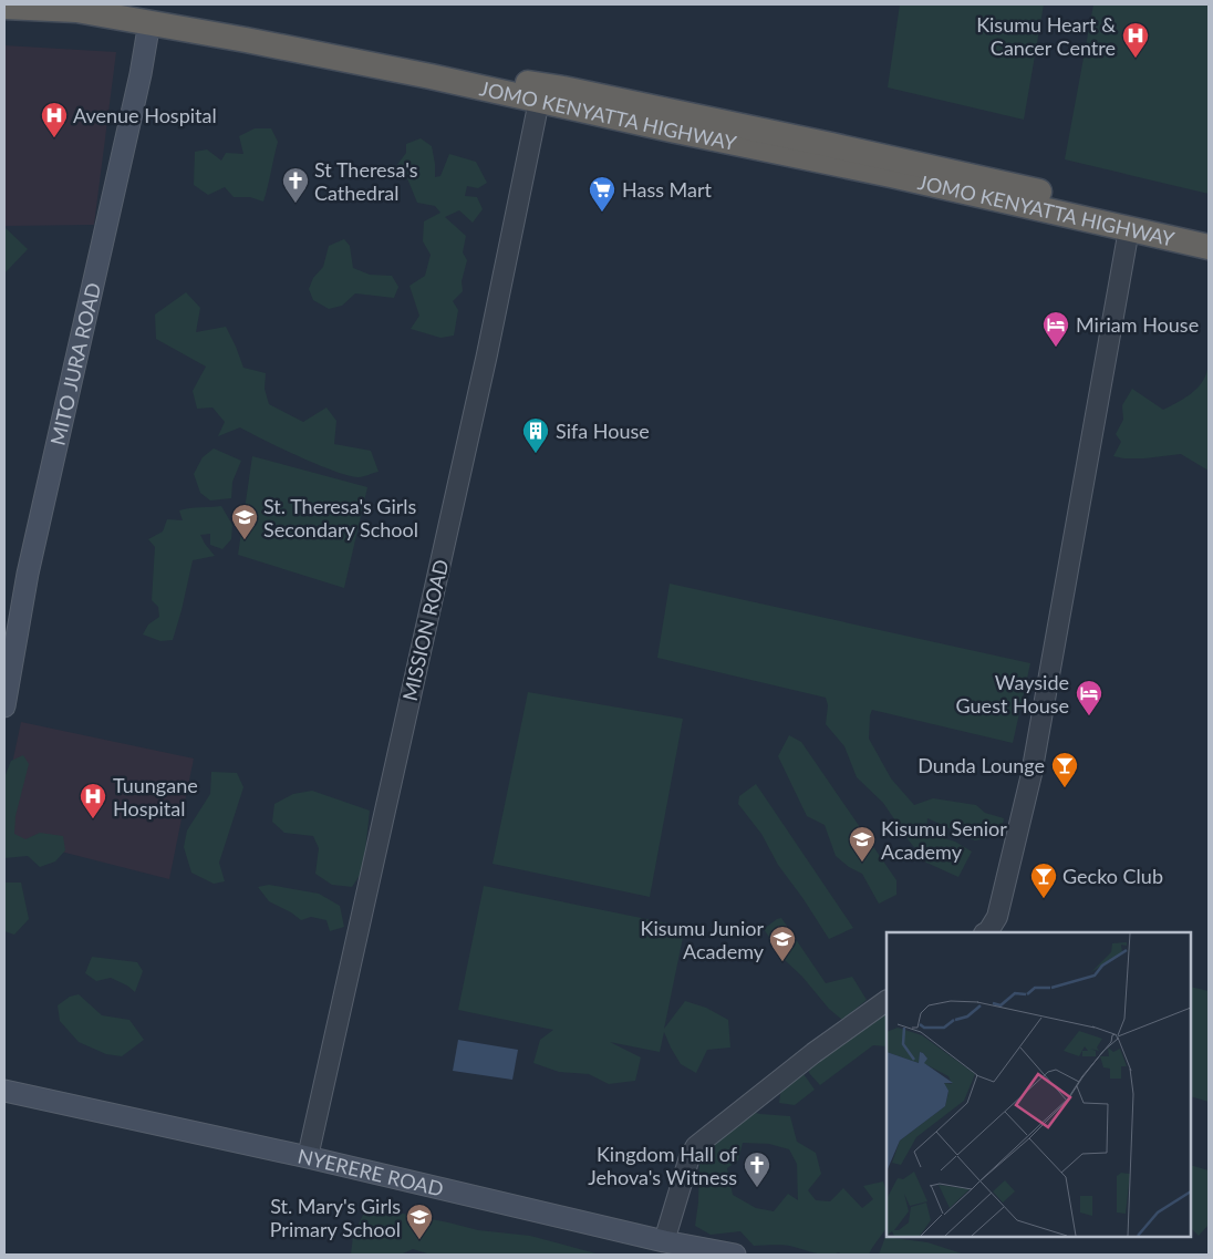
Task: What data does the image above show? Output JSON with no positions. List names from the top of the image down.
{
  "streets": {
    "highway": ["JOMO KENYATTA HIGHWAY"],
    "main road": ["MITO JURA ROAD", "NYERERE ROAD"],
    "street": ["MISSION ROAD"]
  },
  "crossings": [
    ["JOMO KENYATTA HIGHWAY", "MITO JURA ROAD"],
    ["JOMO KENYATTA HIGHWAY", "MISSION ROAD"],
    ["MISSION ROAD", "NYERERE ROAD"]
  ],
  "places": {
    "hospital": ["Kisumu Heart & Cancer Centre", "Avenue Hospital", "Tuungane Hospital"],
    "church": ["St Theresa's Cathedral", "Kingdom Hall of Jehova's Witness"],
    "supermarket": ["Hass Mart"],
    "hotel": ["Miriam House", "Wayside Guest House"],
    "building": ["Sifa House"],
    "school or university": [
      "St. Theresa's Girls Secondary School",
      "Kisumu Senior Academy",
      "Kisumu Junior Academy",
      "St. Mary's Girls Primary School"
    ],
    "bar": ["Dunda Lounge", "Gecko Club"]
  }
}
